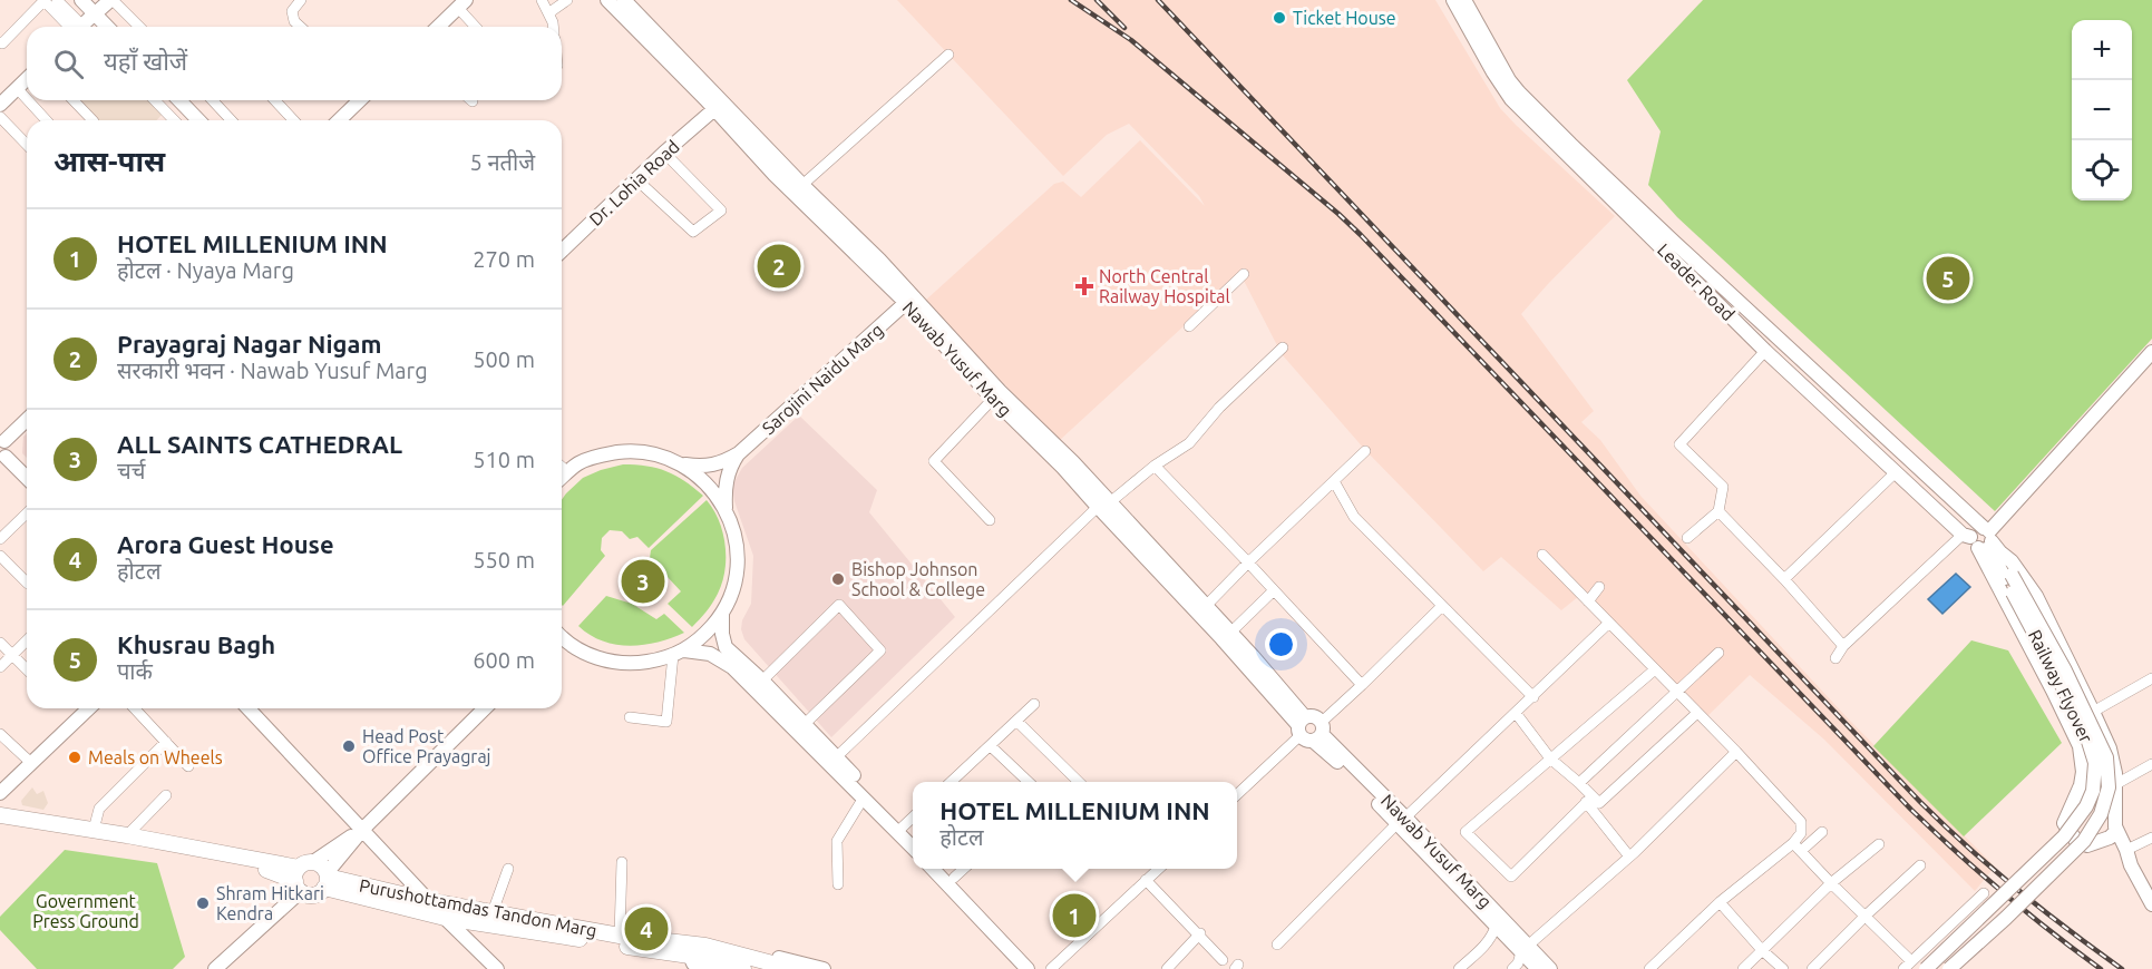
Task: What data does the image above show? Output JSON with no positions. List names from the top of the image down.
{
  "streets": {
    "main road": [
      "Dr. Lohia Road",
      "Leader Road",
      "Nawab Yusuf Marg",
      "Sarojini Naidu Marg",
      "Railway Flyover",
      "Purushottamdas Tandon Marg"
    ]
  },
  "crossings": [
    ["Dr. Lohia Road", "Nawab Yusuf Marg"],
    ["Leader Road", "Railway Flyover"],
    ["Nawab Yusuf Marg", "Sarojini Naidu Marg"]
  ],
  "parks": ["Government Press Ground"],
  "places": {
    "other": [
      "Ticket House",
      "Bishop Johnson School & College",
      "Head Post Office Prayagraj",
      "Meals on Wheels",
      "Shram Hitkari Kendra"
    ],
    "health": ["North Central Railway Hospital"]
  },
  "page": {
    "map_buttons": ["+", "−"],
    "search": "यहाँ खोजें",
    "heading": ["आस-पास", "5 नतीजे"],
    "list": [
      {
        "mark": "1",
        "name": "HOTEL MILLENIUM INN",
        "note": "होटल · Nyaya Marg",
        "value": "270 m"
      },
      {
        "mark": "2",
        "name": "Prayagraj Nagar Nigam",
        "note": "सरकारी भवन · Nawab Yusuf Marg",
        "value": "500 m"
      },
      {
        "mark": "3",
        "name": "ALL SAINTS CATHEDRAL",
        "note": "चर्च",
        "value": "510 m"
      },
      {
        "mark": "4",
        "name": "Arora Guest House",
        "note": "होटल",
        "value": "550 m"
      },
      {
        "mark": "5",
        "name": "Khusrau Bagh",
        "note": "पार्क",
        "value": "600 m"
      }
    ],
    "pins": [
      "2",
      "5",
      "3",
      "1",
      "4"
    ],
    "popup": ["HOTEL MILLENIUM INN", "होटल"]
  }
}
